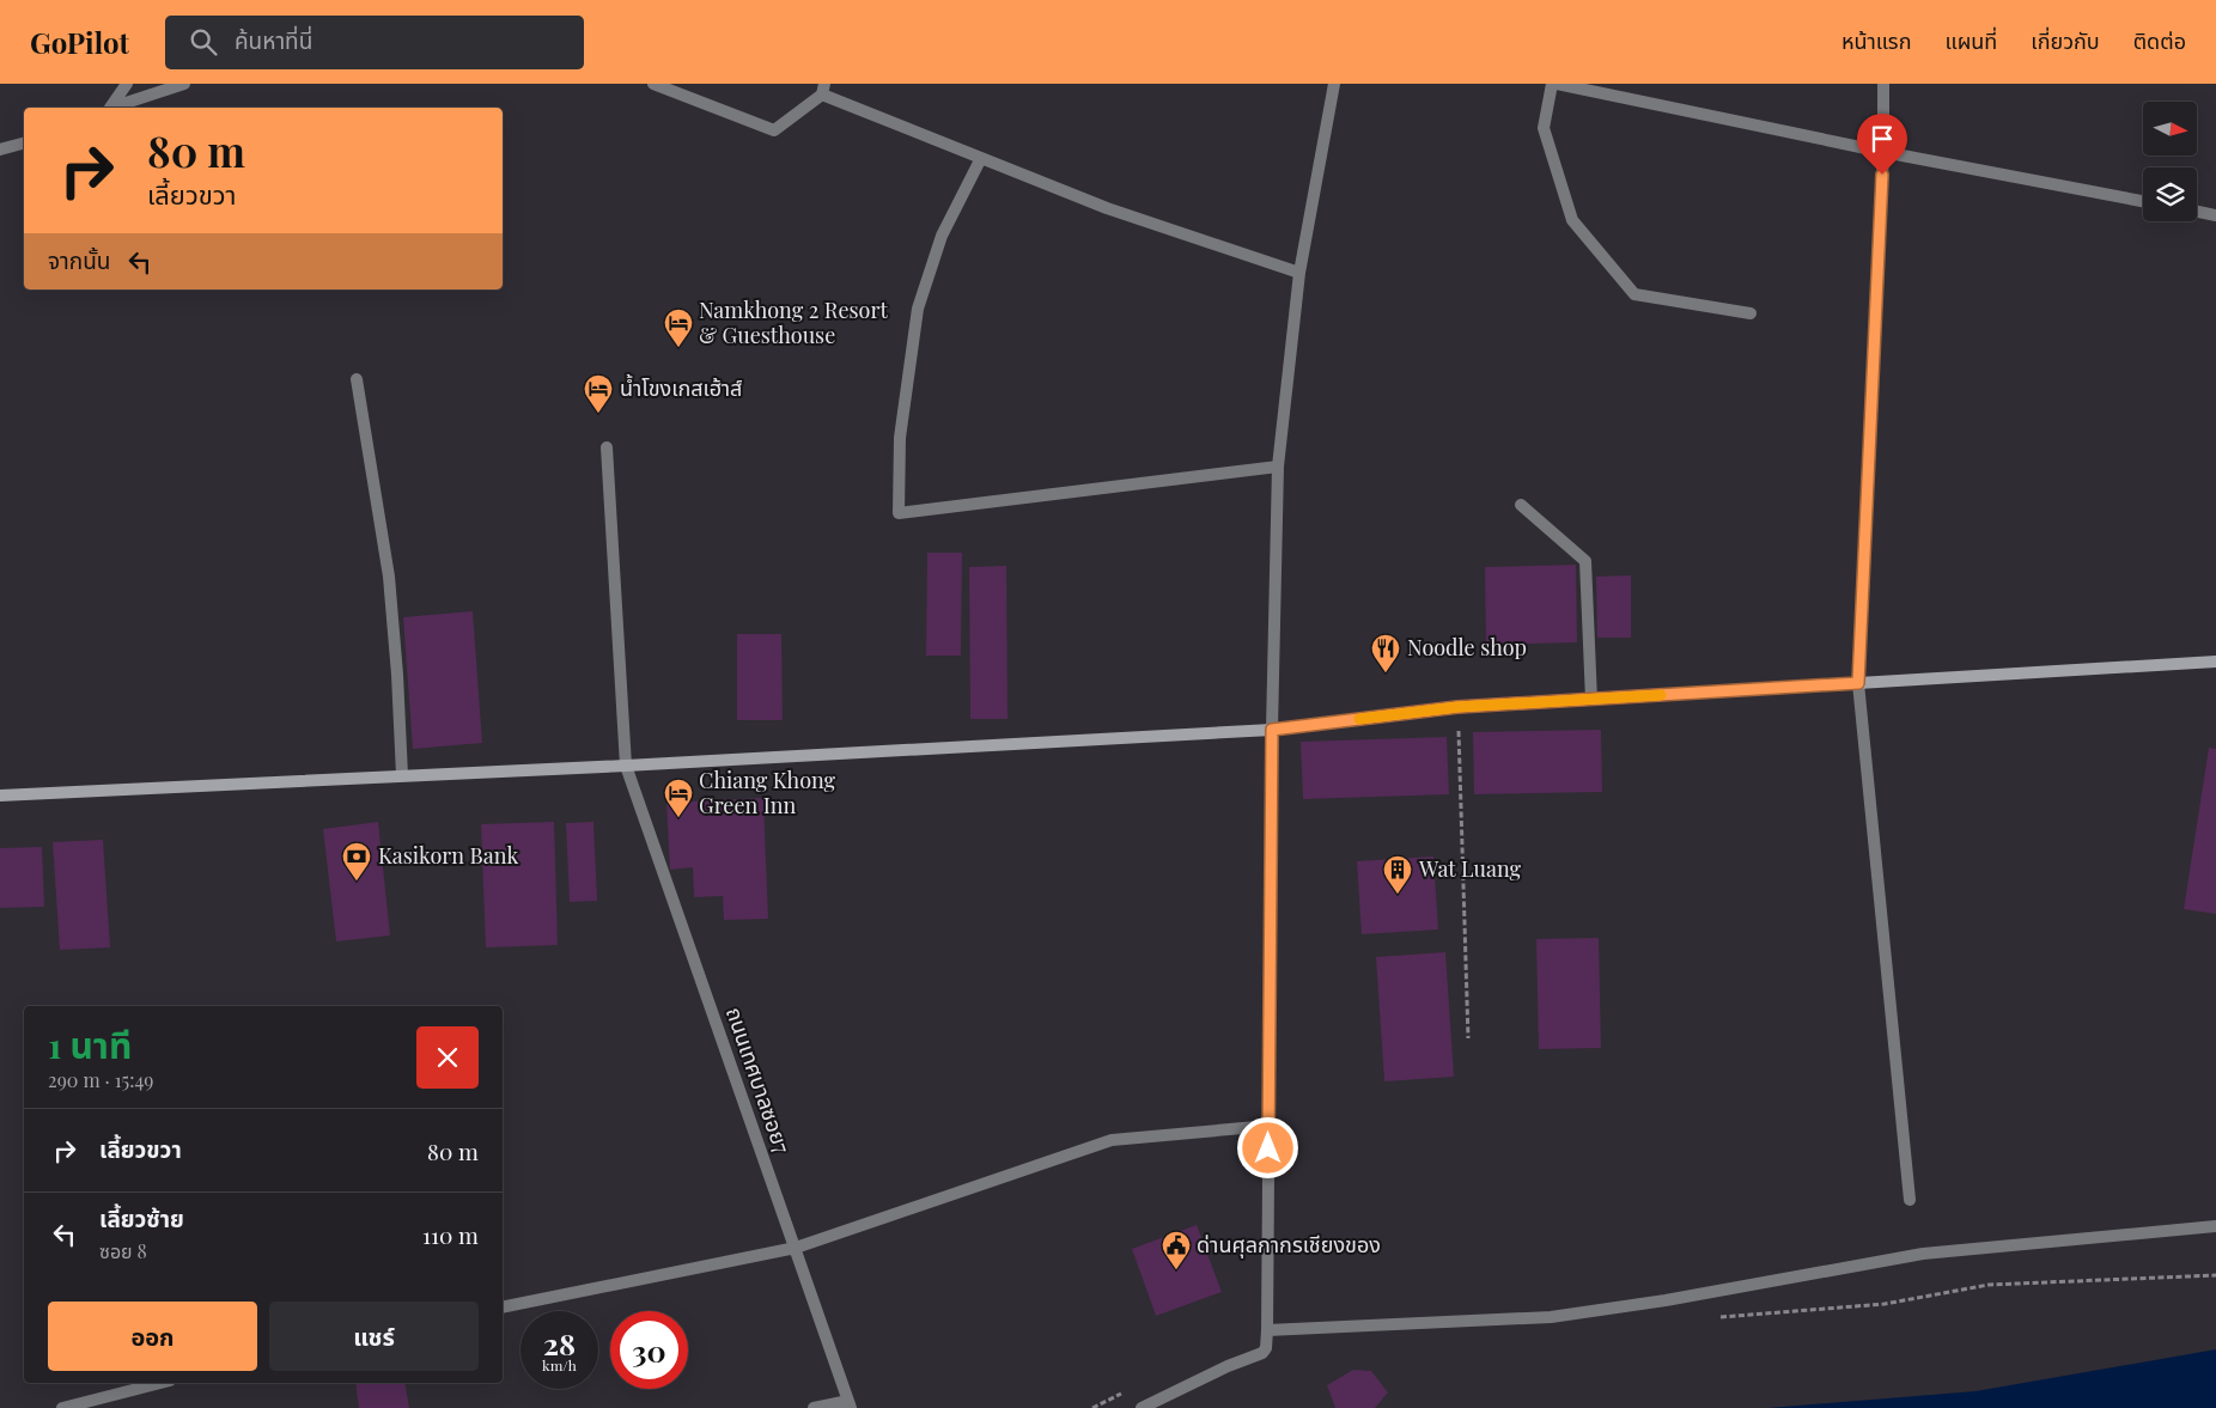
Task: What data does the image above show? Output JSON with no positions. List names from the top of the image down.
{
  "streets": {
    "street": ["ถนนเทศบาลซอย7"]
  },
  "places": {
    "hotel": ["Namkhong 2 Resort & Guesthouse", "น้ำโขงเกสเฮ้าส์", "Chiang Khong Green Inn"],
    "restaurant": ["Noodle shop"],
    "bank": ["Kasikorn Bank"],
    "building": ["Wat Luang"],
    "public building": ["ด่านศุลกากรเชียงของ"]
  },
  "north": "right",
  "page": {
    "header": "GoPilot",
    "search": "ค้นหาที่นี่",
    "nav": [
      "หน้าแรก",
      "แผนที่",
      "เกี่ยวกับ",
      "ติดต่อ"
    ],
    "turn": ["80 m", "เลี้ยวขวา"],
    "then": "จากนั้น",
    "heading": ["1 นาที", "290 m · 15:49"],
    "list": [
      {
        "name": "เลี้ยวขวา",
        "value": "80 m"
      },
      {
        "name": "เลี้ยวซ้าย",
        "note": "ซอย 8",
        "value": "110 m"
      }
    ],
    "buttons": ["ออก", "แชร์"],
    "speed": "28 km/h",
    "limit": "30"
  }
}
